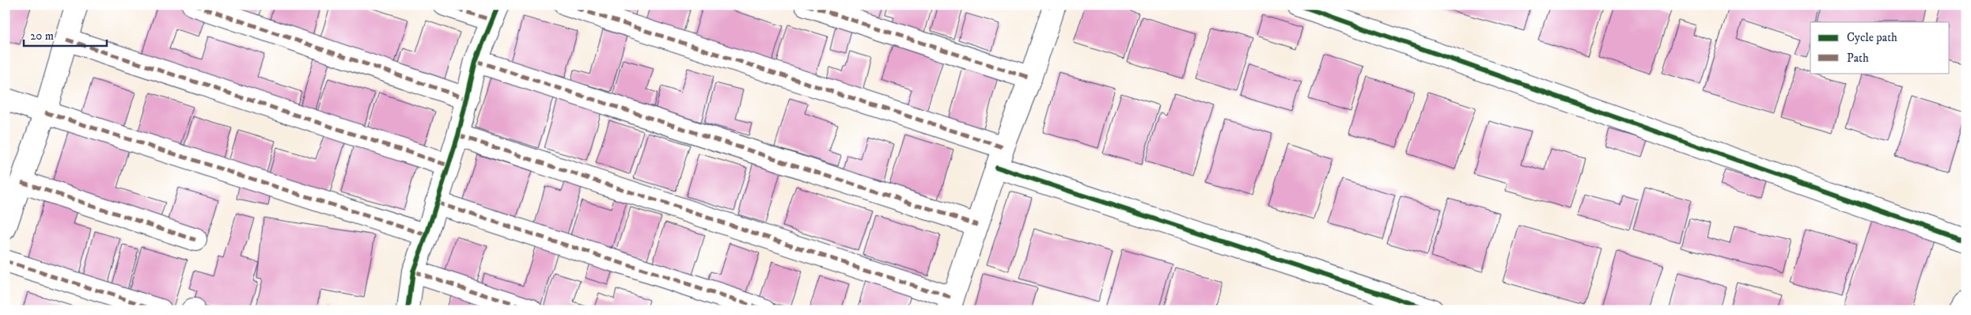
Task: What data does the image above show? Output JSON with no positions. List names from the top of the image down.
{
  "legend": ["Cycle path", "Path"],
  "scale_bar": "20 m"
}
